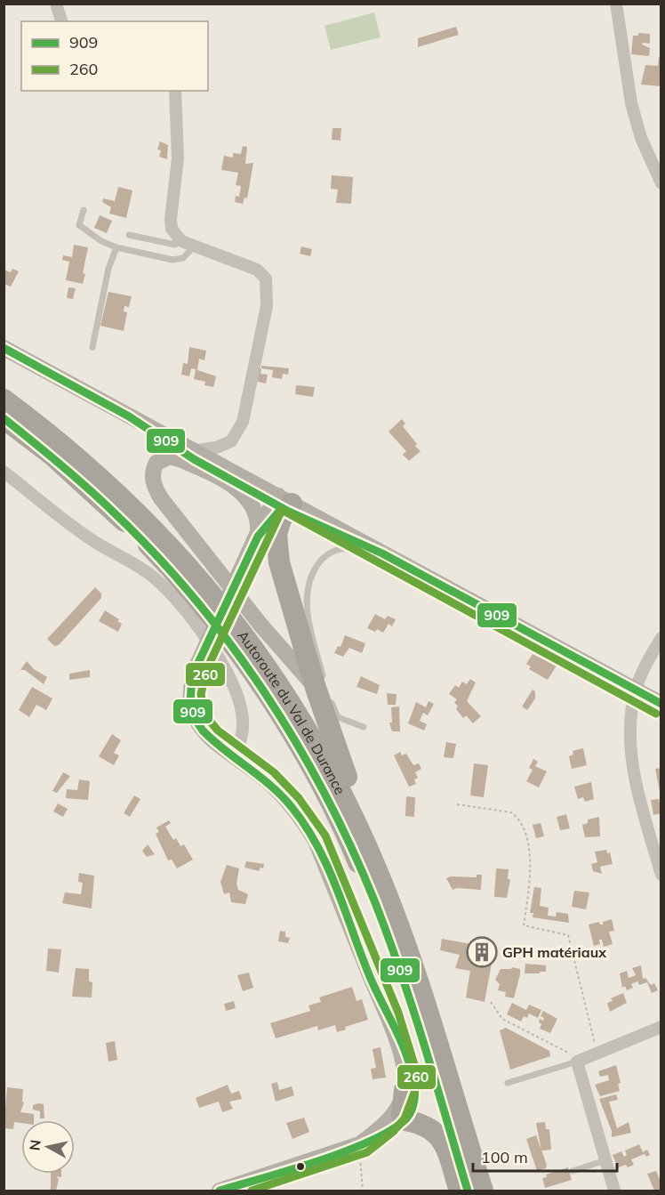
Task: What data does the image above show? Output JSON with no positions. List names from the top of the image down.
{
  "streets": {
    "highway": ["Autoroute du Val de Durance"]
  },
  "places": {
    "building": ["GPH matériaux"]
  },
  "lines": ["transit line 909", "transit line 260"],
  "legend": ["909", "260"],
  "scale_bar": "100 m",
  "north": "left"
}
